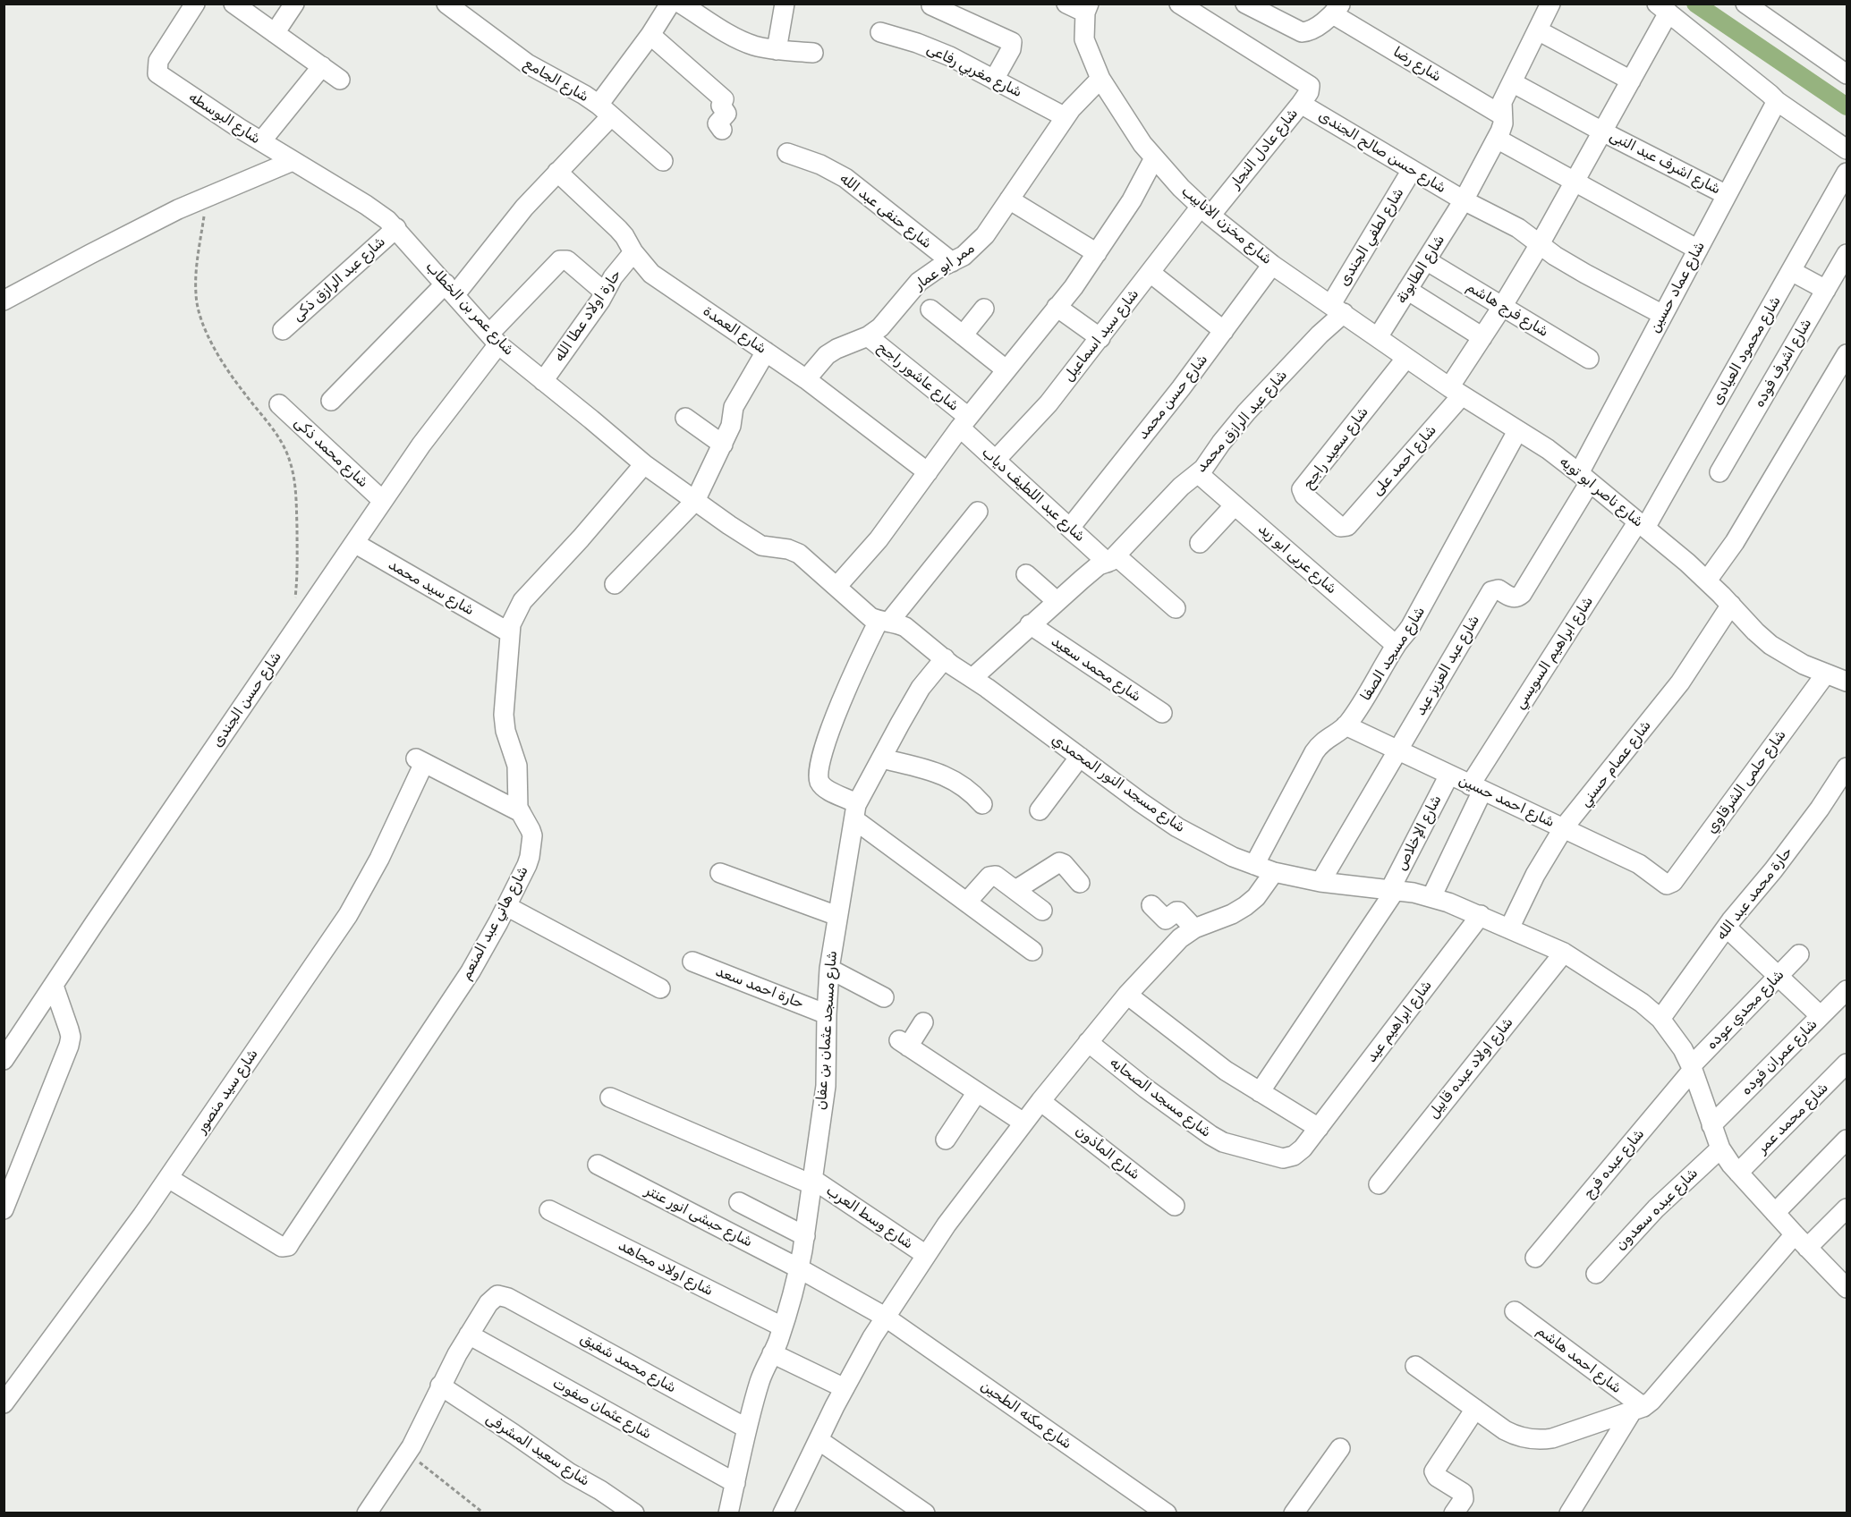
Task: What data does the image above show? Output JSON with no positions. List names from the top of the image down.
{
  "streets": {
    "street": [
      "شارع رضا",
      "شارع مغربي رفاعى",
      "شارع الجامع",
      "شارع البوسطه",
      "شارع عادل النجار",
      "شارع حسن صالح الجندى",
      "شارع اشرف عبد النبى",
      "شارع حنفى عبد الله",
      "شارع مخزن الانابيب",
      "شارع لطفي الجندى",
      "ممر ابو عمار",
      "شارع الطابونة",
      "شارع عبد الرازق ذكى",
      "شارع عماد حسين",
      "شارع عمر بن الخطاب",
      "شارع فرج هاشم",
      "حارة اولاد عطا الله",
      "شارع العمدة",
      "شارع سيد اسماعيل",
      "شارع محمود العيادى",
      "شارع اشرف فوده",
      "شارع عاشور راجح",
      "شارع حسن محمد",
      "شارع عبد الرازق محمد",
      "شارع سعيد راجح",
      "شارع محمد ذكى",
      "شارع احمد على",
      "شارع ناصر ابو تويه",
      "شارع عبد اللطيف دياب",
      "شارع عربى ابو زيد",
      "شارع سيد محمد",
      "شارع ابراهيم السويسي",
      "شارع مسجد الصفا",
      "شارع عبد العزيز عيد",
      "شارع محمد سعيد",
      "شارع حسن الجندى",
      "شارع عصام حسني",
      "شارع حلمى الشرقاوي",
      "شارع مسجد النور المحمدي",
      "شارع احمد حسين",
      "شارع الإخلاص",
      "حارة محمد عبد الله",
      "شارع هاني عبد المنعم",
      "حارة احمد سعد",
      "شارع مجدي عوده",
      "شارع ابراهيم عيد",
      "شارع مسجد عثمان بن عفان",
      "شارع عمران فوده",
      "شارع اولاد عبده قابيل",
      "شارع سيد منصور",
      "شارع مسجد الصحابه",
      "شارع محمد عمر",
      "شارع المأذون",
      "شارع عبده فرج",
      "شارع عبده سعدون",
      "شارع حبشى انور عنتر",
      "شارع وسط العرب",
      "شارع اولاد مجاهد",
      "شارع احمد هاشم",
      "شارع محمد شفيق",
      "شارع عثمان صفوت",
      "شارع مكنه الطحين",
      "شارع سعيد المشرفى"
    ]
  },
  "crossings": [
    ["شارع رضا", "شارع الطابونة"],
    ["شارع مغربي رفاعى", "ممر ابو عمار"],
    ["شارع البوسطه", "شارع عمر بن الخطاب"],
    ["شارع عادل النجار", "شارع حسن صالح الجندى"],
    ["شارع عادل النجار", "شارع مخزن الانابيب"],
    ["شارع عادل النجار", "شارع سيد اسماعيل"],
    ["شارع حسن صالح الجندى", "شارع لطفي الجندى"],
    ["شارع حسن صالح الجندى", "شارع الطابونة"],
    ["شارع حسن صالح الجندى", "شارع عماد حسين"],
    ["شارع حسن صالح الجندى", "شارع احمد على"],
    ["شارع اشرف عبد النبى", "شارع الطابونة"],
    ["شارع اشرف عبد النبى", "شارع عماد حسين"],
    ["شارع اشرف عبد النبى", "شارع احمد على"],
    ["شارع حنفى عبد الله", "ممر ابو عمار"],
    ["شارع مخزن الانابيب", "شارع لطفي الجندى"],
    ["شارع مخزن الانابيب", "ممر ابو عمار"],
    ["شارع مخزن الانابيب", "شارع سيد اسماعيل"],
    ["شارع مخزن الانابيب", "شارع حسن محمد"],
    ["شارع مخزن الانابيب", "شارع عبد الرازق محمد"],
    ["شارع مخزن الانابيب", "شارع ناصر ابو تويه"],
    ["شارع لطفي الجندى", "شارع عبد الرازق محمد"],
    ["شارع لطفي الجندى", "شارع ناصر ابو تويه"],
    ["ممر ابو عمار", "شارع العمدة"],
    ["ممر ابو عمار", "شارع عاشور راجح"],
    ["شارع الطابونة", "شارع فرج هاشم"],
    ["شارع الطابونة", "شارع ناصر ابو تويه"],
    ["شارع عبد الرازق ذكى", "شارع عمر بن الخطاب"],
    ["شارع عماد حسين", "شارع ناصر ابو تويه"],
    ["شارع عماد حسين", "شارع عبد العزيز عيد"],
    ["شارع عمر بن الخطاب", "حارة اولاد عطا الله"],
    ["شارع عمر بن الخطاب", "شارع حسن الجندى"],
    ["شارع عمر بن الخطاب", "شارع مسجد النور المحمدي"],
    ["شارع عمر بن الخطاب", "شارع هاني عبد المنعم"],
    ["شارع فرج هاشم", "شارع احمد على"],
    ["حارة اولاد عطا الله", "شارع العمدة"],
    ["حارة اولاد عطا الله", "شارع حسن الجندى"],
    ["شارع سيد اسماعيل", "شارع عبد اللطيف دياب"],
    ["شارع محمود العيادى", "شارع ناصر ابو تويه"],
    ["شارع محمود العيادى", "شارع ابراهيم السويسي"],
    ["شارع عاشور راجح", "شارع عبد اللطيف دياب"],
    ["شارع حسن محمد", "شارع عبد اللطيف دياب"],
    ["شارع عبد الرازق محمد", "شارع ناصر ابو تويه"],
    ["شارع عبد الرازق محمد", "شارع عبد اللطيف دياب"],
    ["شارع عبد الرازق محمد", "شارع عربى ابو زيد"],
    ["شارع عبد الرازق محمد", "شارع محمد سعيد"],
    ["شارع عبد الرازق محمد", "شارع مسجد النور المحمدي"],
    ["شارع سعيد راجح", "شارع احمد على"],
    ["شارع سعيد راجح", "شارع ناصر ابو تويه"],
    ["شارع محمد ذكى", "شارع حسن الجندى"],
    ["شارع احمد على", "شارع ناصر ابو تويه"],
    ["شارع ناصر ابو تويه", "شارع ابراهيم السويسي"],
    ["شارع ناصر ابو تويه", "شارع مسجد الصفا"],
    ["شارع ناصر ابو تويه", "شارع عبد العزيز عيد"],
    ["شارع ناصر ابو تويه", "شارع عصام حسني"],
    ["شارع ناصر ابو تويه", "شارع حلمى الشرقاوي"],
    ["شارع عربى ابو زيد", "شارع مسجد الصفا"],
    ["شارع سيد محمد", "شارع حسن الجندى"],
    ["شارع سيد محمد", "شارع هاني عبد المنعم"],
    ["شارع ابراهيم السويسي", "شارع مسجد النور المحمدي"],
    ["شارع ابراهيم السويسي", "شارع احمد حسين"],
    ["شارع مسجد الصفا", "شارع مسجد النور المحمدي"],
    ["شارع مسجد الصفا", "شارع احمد حسين"],
    ["شارع عبد العزيز عيد", "شارع مسجد النور المحمدي"],
    ["شارع عبد العزيز عيد", "شارع احمد حسين"],
    ["شارع عصام حسني", "شارع مسجد النور المحمدي"],
    ["شارع عصام حسني", "شارع احمد حسين"],
    ["شارع حلمى الشرقاوي", "شارع احمد حسين"],
    ["شارع مسجد النور المحمدي", "شارع الإخلاص"],
    ["شارع مسجد النور المحمدي", "حارة محمد عبد الله"],
    ["شارع مسجد النور المحمدي", "شارع مجدي عوده"],
    ["شارع مسجد النور المحمدي", "شارع ابراهيم عيد"],
    ["شارع مسجد النور المحمدي", "شارع مسجد عثمان بن عفان"],
    ["شارع مسجد النور المحمدي", "شارع عمران فوده"],
    ["شارع مسجد النور المحمدي", "شارع اولاد عبده قابيل"],
    ["شارع مسجد النور المحمدي", "شارع محمد عمر"],
    ["شارع مسجد النور المحمدي", "شارع عبده فرج"],
    ["شارع مسجد النور المحمدي", "شارع عبده سعدون"],
    ["شارع احمد حسين", "شارع الإخلاص"],
    ["شارع هاني عبد المنعم", "شارع سيد منصور"],
    ["حارة احمد سعد", "شارع مسجد عثمان بن عفان"],
    ["شارع مجدي عوده", "شارع عبده فرج"],
    ["شارع ابراهيم عيد", "شارع مسجد الصحابه"],
    ["شارع مسجد عثمان بن عفان", "شارع حبشى انور عنتر"],
    ["شارع مسجد عثمان بن عفان", "شارع وسط العرب"],
    ["شارع مسجد عثمان بن عفان", "شارع اولاد مجاهد"],
    ["شارع مسجد عثمان بن عفان", "شارع محمد شفيق"],
    ["شارع مسجد عثمان بن عفان", "شارع عثمان صفوت"],
    ["شارع حبشى انور عنتر", "شارع مكنه الطحين"],
    ["شارع محمد شفيق", "شارع عثمان صفوت"]
  ]
}
